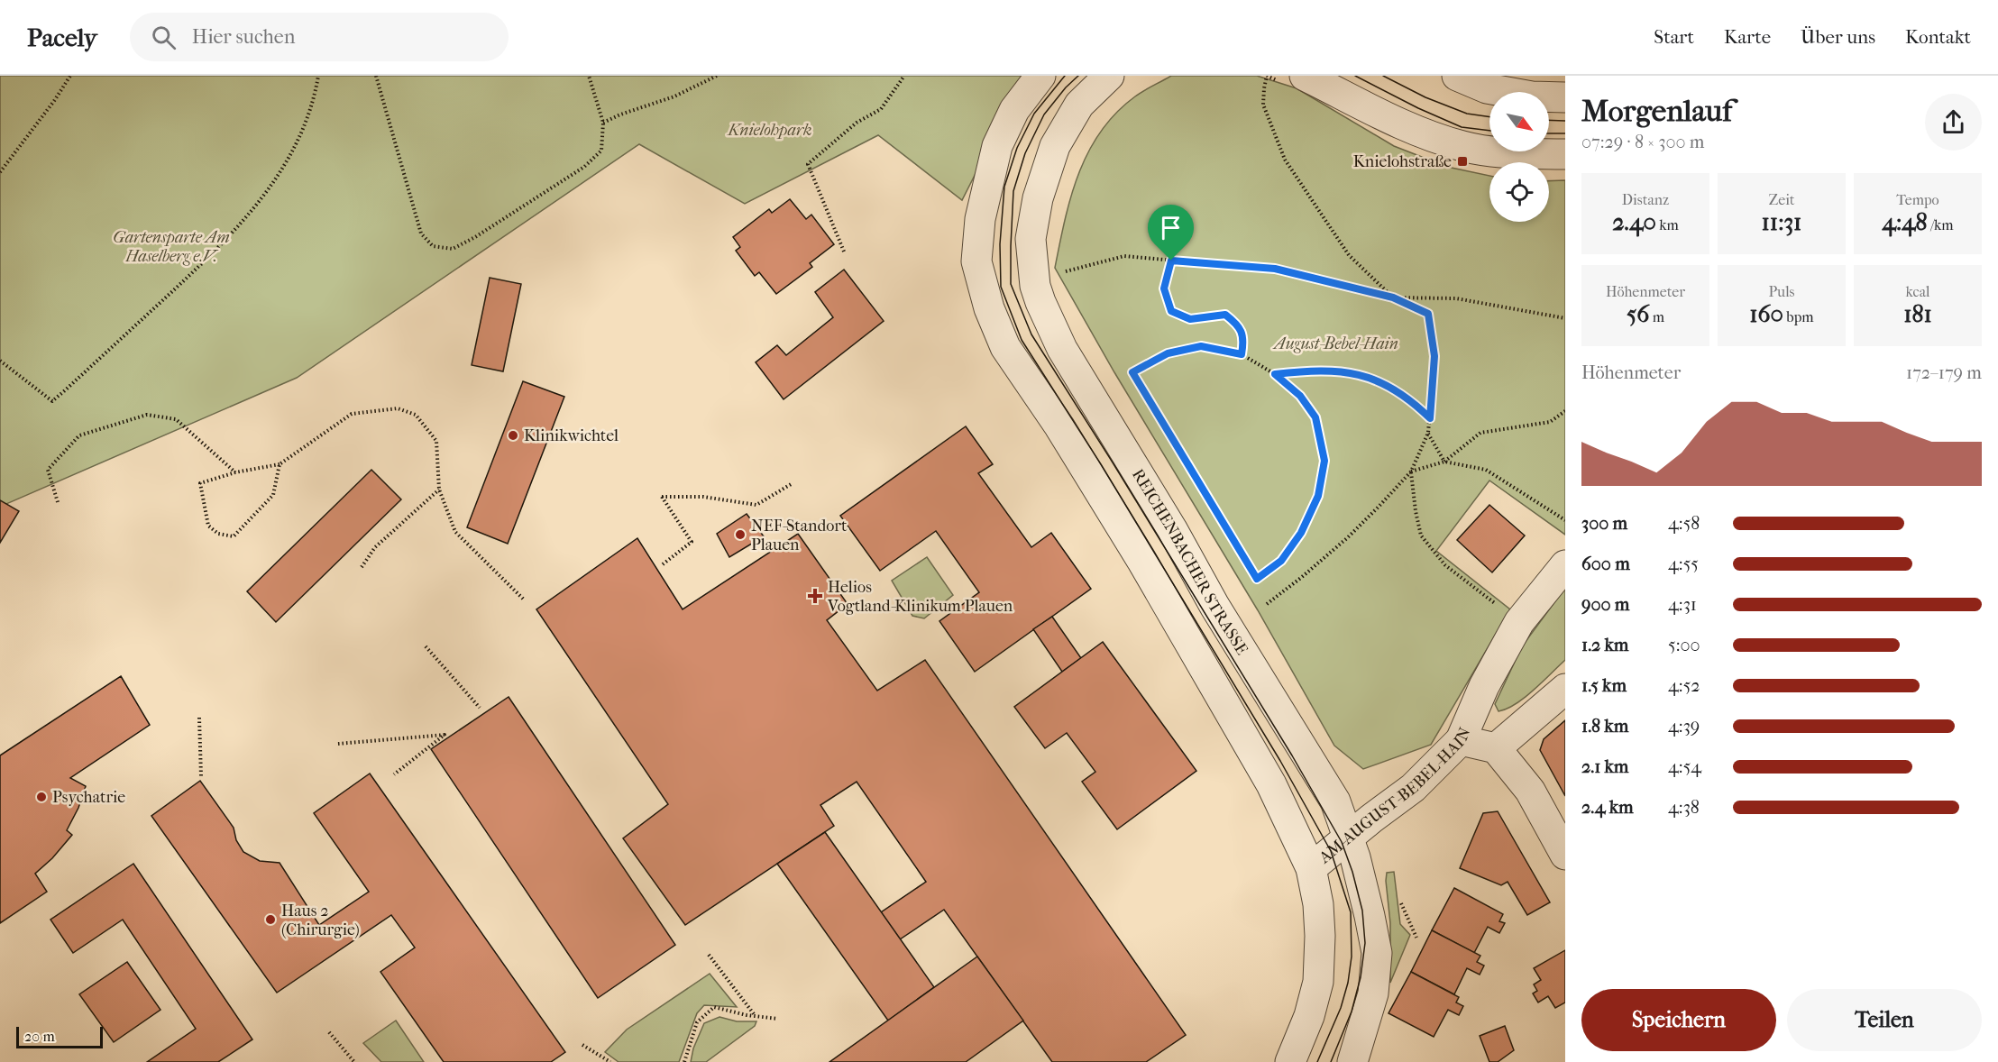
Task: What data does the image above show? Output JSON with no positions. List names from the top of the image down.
{
  "streets": {
    "street": ["REICHENBACHER STRASSE", "AM-AUGUST-BEBEL-HAIN"]
  },
  "crossings": [
    ["REICHENBACHER STRASSE", "AM-AUGUST-BEBEL-HAIN"]
  ],
  "parks": ["Knielohpark", "Gartensparte Am Haselberg e.V.", "August-Bebel-Hain"],
  "places": {
    "transit": ["Knielohstraße"],
    "other": [
      "Klinikwichtel",
      "NEF-Standort Plauen",
      "Psychatrie",
      "Haus 2 (Chirurgie)"
    ],
    "health": ["Helios Vogtland-Klinikum Plauen"]
  },
  "scale_bar": "20 m",
  "north": "bottom right",
  "page": {
    "header": "Pacely",
    "search": "Hier suchen",
    "nav": [
      "Start",
      "Karte",
      "Über uns",
      "Kontakt"
    ],
    "heading": ["Morgenlauf", "07:29 · 8 × 300 m"],
    "stats": [
      ["Distanz", "2.40 km"],
      ["Zeit", "11:31"],
      ["Tempo", "4:48 /km"],
      ["Höhenmeter", "56 m"],
      ["Puls", "160 bpm"],
      ["kcal", "181"]
    ],
    "chart": ["Höhenmeter", "172–179 m"],
    "list": [
      {
        "name": "300 m",
        "note": "4:58"
      },
      {
        "name": "600 m",
        "note": "4:55"
      },
      {
        "name": "900 m",
        "note": "4:31"
      },
      {
        "name": "1.2 km",
        "note": "5:00"
      },
      {
        "name": "1.5 km",
        "note": "4:52"
      },
      {
        "name": "1.8 km",
        "note": "4:39"
      },
      {
        "name": "2.1 km",
        "note": "4:54"
      },
      {
        "name": "2.4 km",
        "note": "4:38"
      }
    ],
    "buttons": ["Speichern", "Teilen"],
    "scale": "20 m"
  }
}
